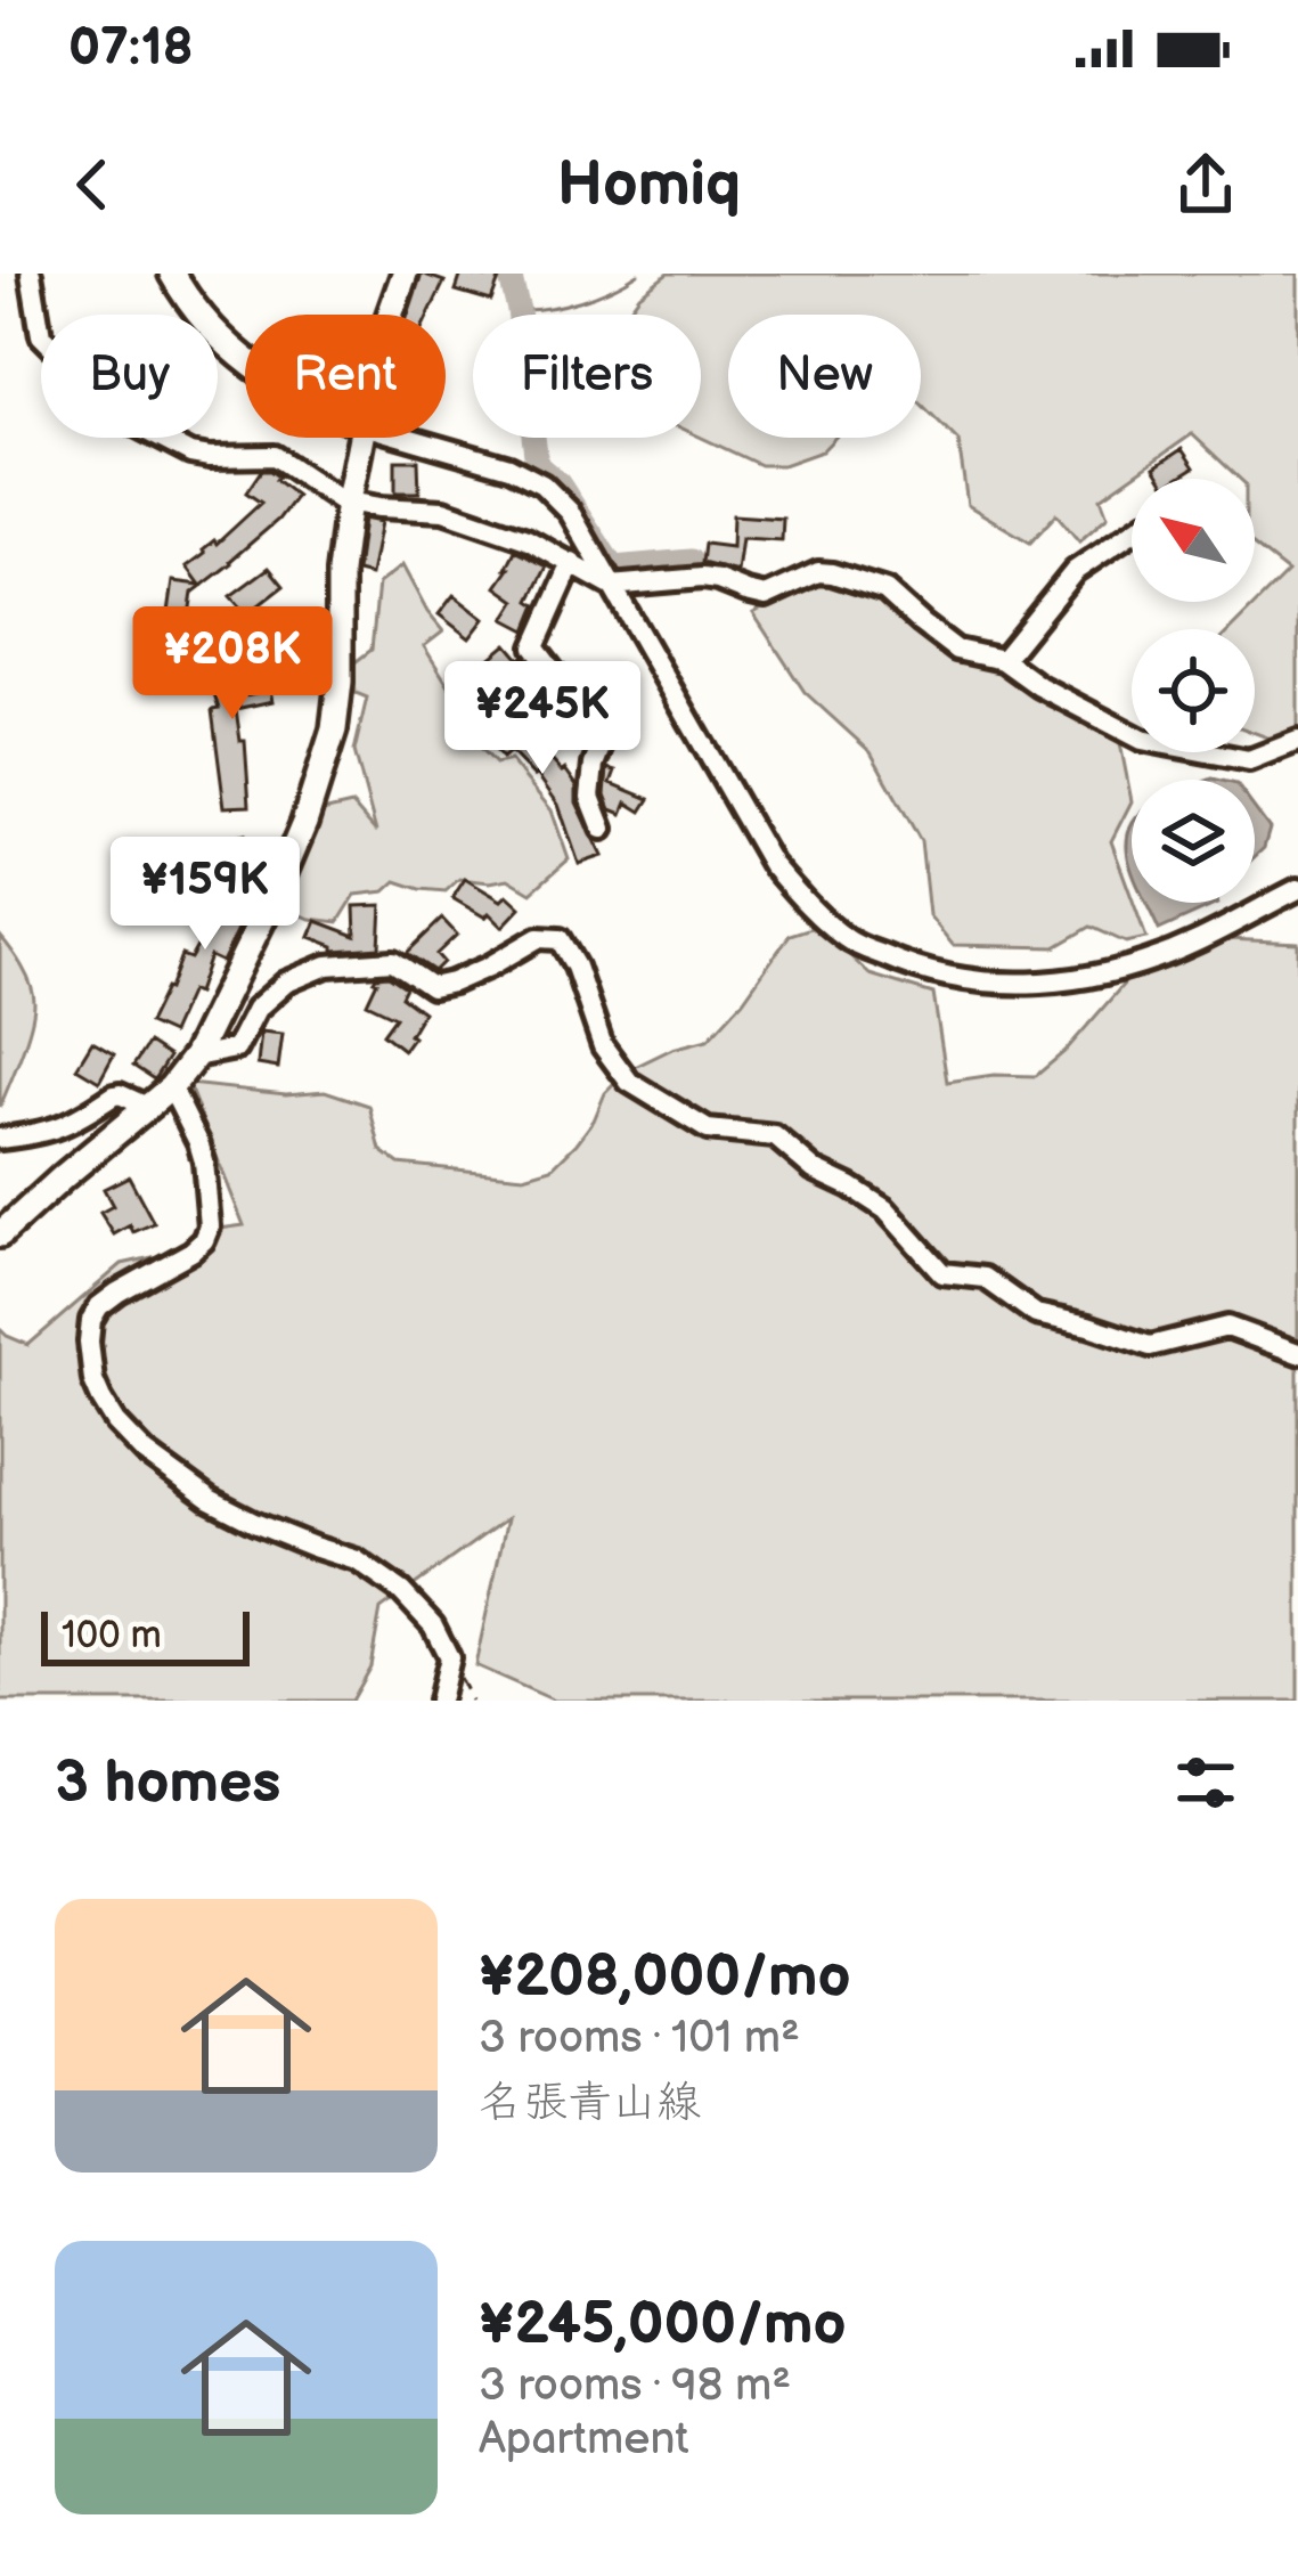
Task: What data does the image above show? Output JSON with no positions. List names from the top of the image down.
{
  "scale_bar": "100 m",
  "north": "top left",
  "page": {
    "status": "07:18",
    "header": "Homiq",
    "chip": [
      "Buy",
      "Rent",
      "Filters",
      "New"
    ],
    "price": ["¥208K", "¥245K", "¥159K"],
    "scale": "100 m",
    "heading": "3 homes",
    "list": [
      {
        "name": "¥208,000/mo",
        "note": "3 rooms · 101 m² · 名張青山線"
      },
      {
        "name": "¥245,000/mo",
        "note": "3 rooms · 98 m² · Apartment"
      }
    ]
  }
}
